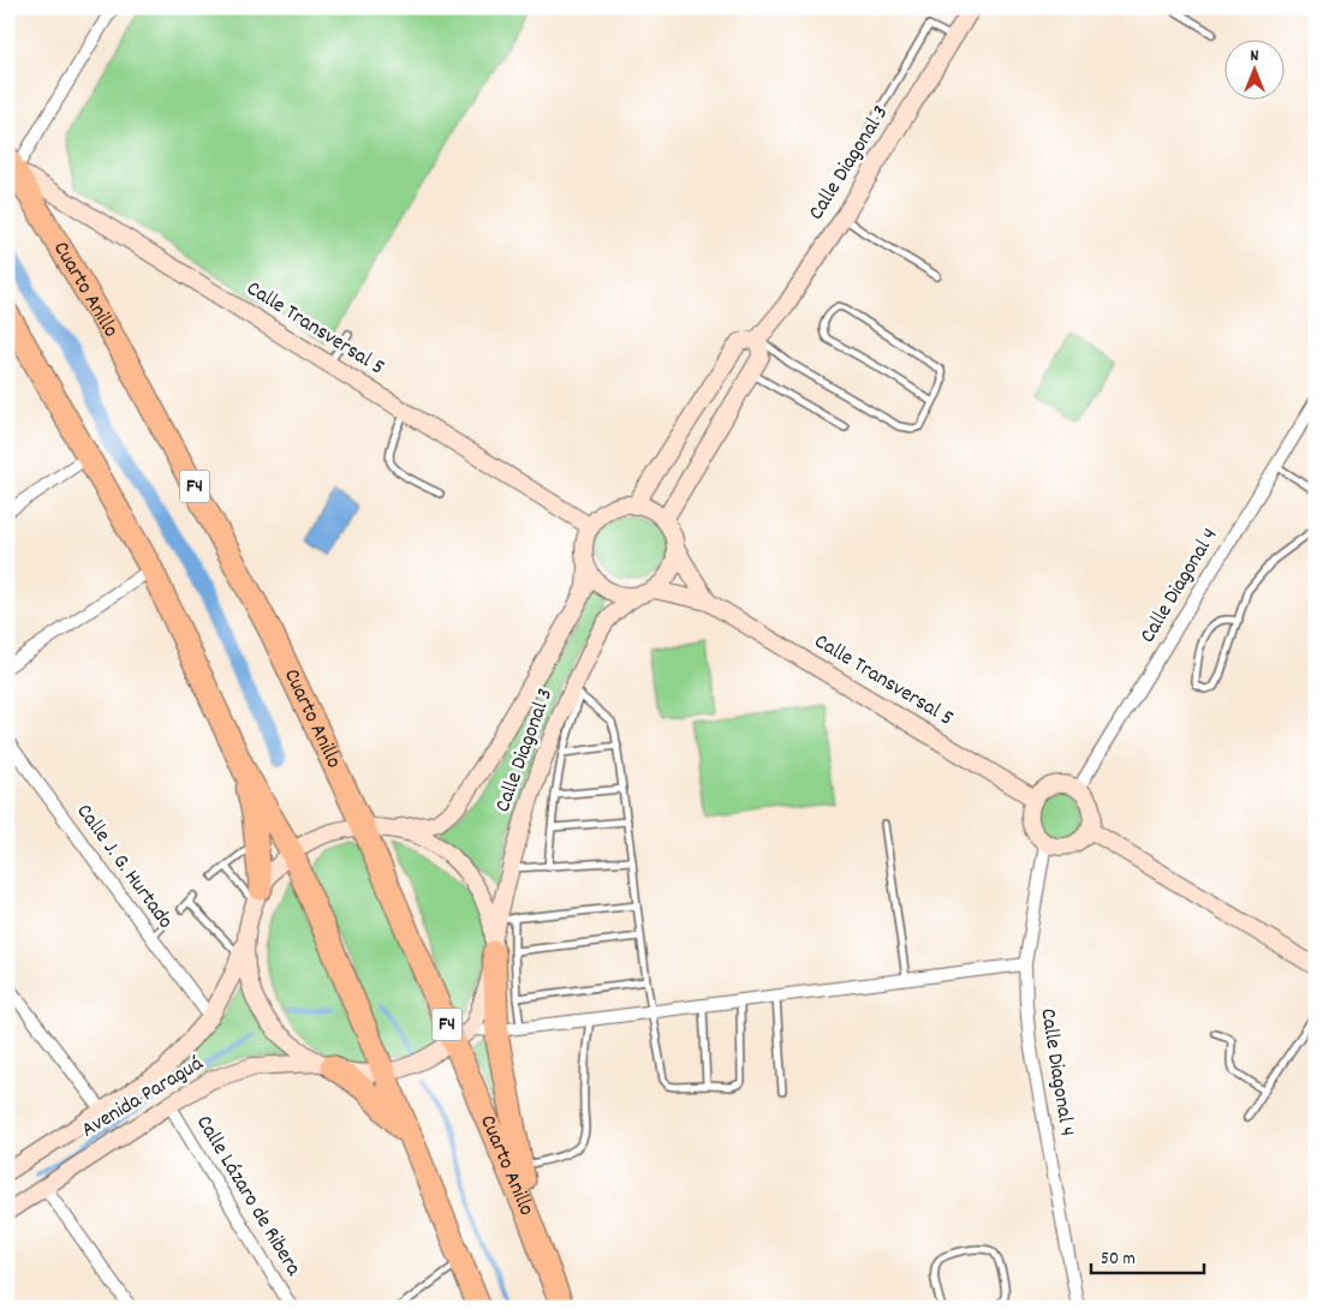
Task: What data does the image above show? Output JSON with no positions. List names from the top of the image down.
{
  "streets": {
    "highway": ["Cuarto Anillo", "F4"],
    "main road": ["Calle Diagonal 3", "Calle Transversal 5", "Avenida Paraguá"],
    "street": ["Calle Diagonal 4", "Calle J. G. Hurtado", "Calle Lázaro de Ribera"]
  },
  "crossings": [
    ["Calle Diagonal 3", "Calle Transversal 5"],
    ["Cuarto Anillo", "Calle Transversal 5"],
    ["Calle Transversal 5", "Calle Diagonal 4"],
    ["Calle J. G. Hurtado", "Avenida Paraguá"],
    ["Avenida Paraguá", "Calle Lázaro de Ribera"]
  ],
  "scale_bar": "50 m",
  "north": "top"
}
